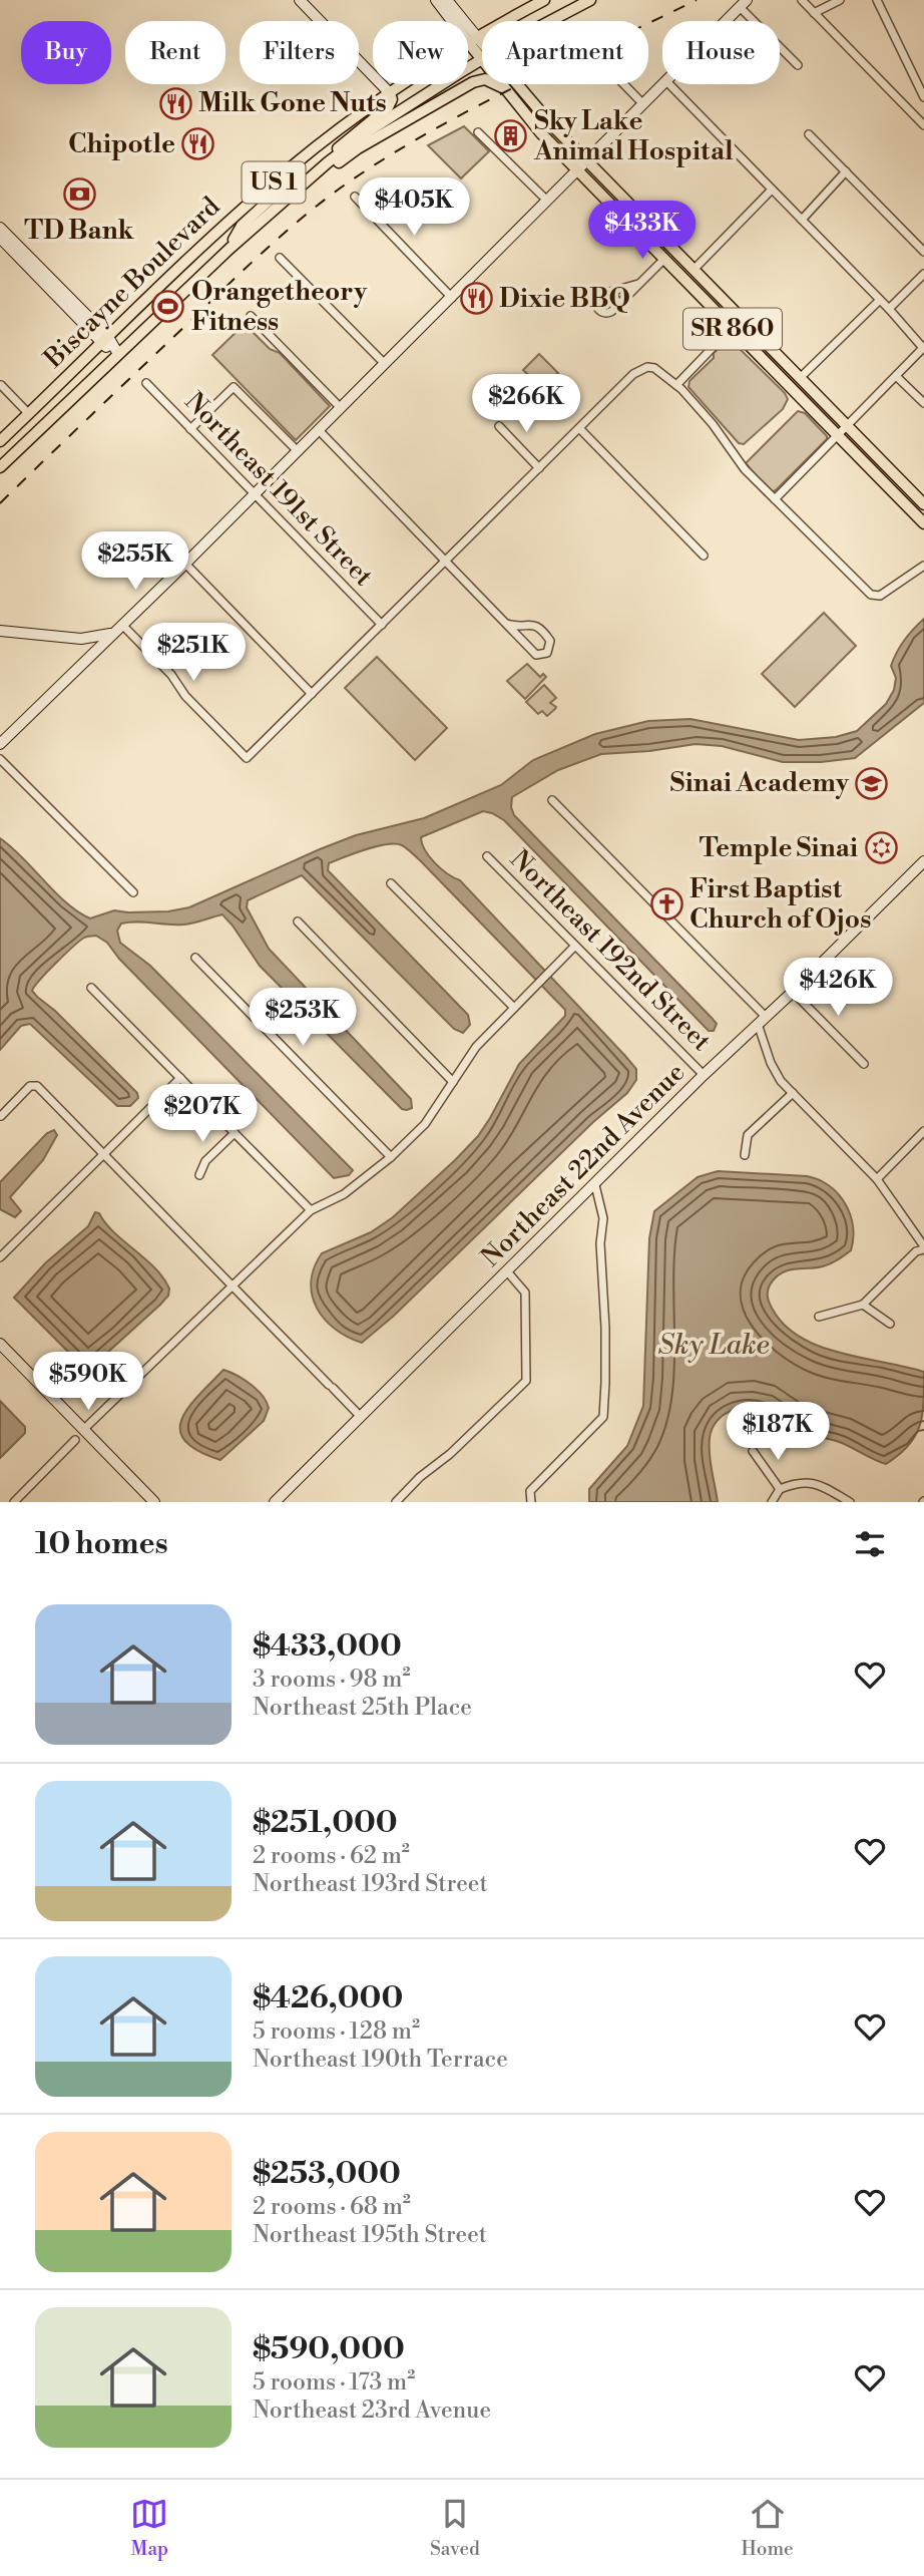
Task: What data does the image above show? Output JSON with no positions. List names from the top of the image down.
{
  "streets": {
    "main road": ["US 1", "Biscayne Boulevard", "SR 860"],
    "street": ["Northeast 191st Street", "Northeast 192nd Street", "Northeast 22nd Avenue"]
  },
  "crossings": [
    ["Biscayne Boulevard", "SR 860"],
    ["Northeast 192nd Street", "Northeast 22nd Avenue"]
  ],
  "water": ["Sky Lake"],
  "places": {
    "restaurant": ["Milk Gone Nuts", "Chipotle", "Dixie BBQ"],
    "building": ["Sky Lake Animal Hospital"],
    "bank": ["TD Bank"],
    "sports": ["Orangetheory Fitness"],
    "school or university": ["Sinai Academy"],
    "synagogue": ["Temple Sinai"],
    "church": ["First Baptist Church of Ojos"]
  },
  "page": {
    "chip": [
      "Buy",
      "Rent",
      "Filters",
      "New",
      "Apartment",
      "House"
    ],
    "price": [
      "$405K",
      "$433K",
      "$266K",
      "$255K",
      "$251K",
      "$426K",
      "$253K",
      "$207K",
      "$590K",
      "$187K"
    ],
    "heading": "10 homes",
    "list": [
      {
        "name": "$433,000",
        "note": "3 rooms · 98 m² · Northeast 25th Place"
      },
      {
        "name": "$251,000",
        "note": "2 rooms · 62 m² · Northeast 193rd Street"
      },
      {
        "name": "$426,000",
        "note": "5 rooms · 128 m² · Northeast 190th Terrace"
      },
      {
        "name": "$253,000",
        "note": "2 rooms · 68 m² · Northeast 195th Street"
      },
      {
        "name": "$590,000",
        "note": "5 rooms · 173 m² · Northeast 23rd Avenue"
      }
    ],
    "tabs": ["Map", "Saved", "Home"]
  }
}
